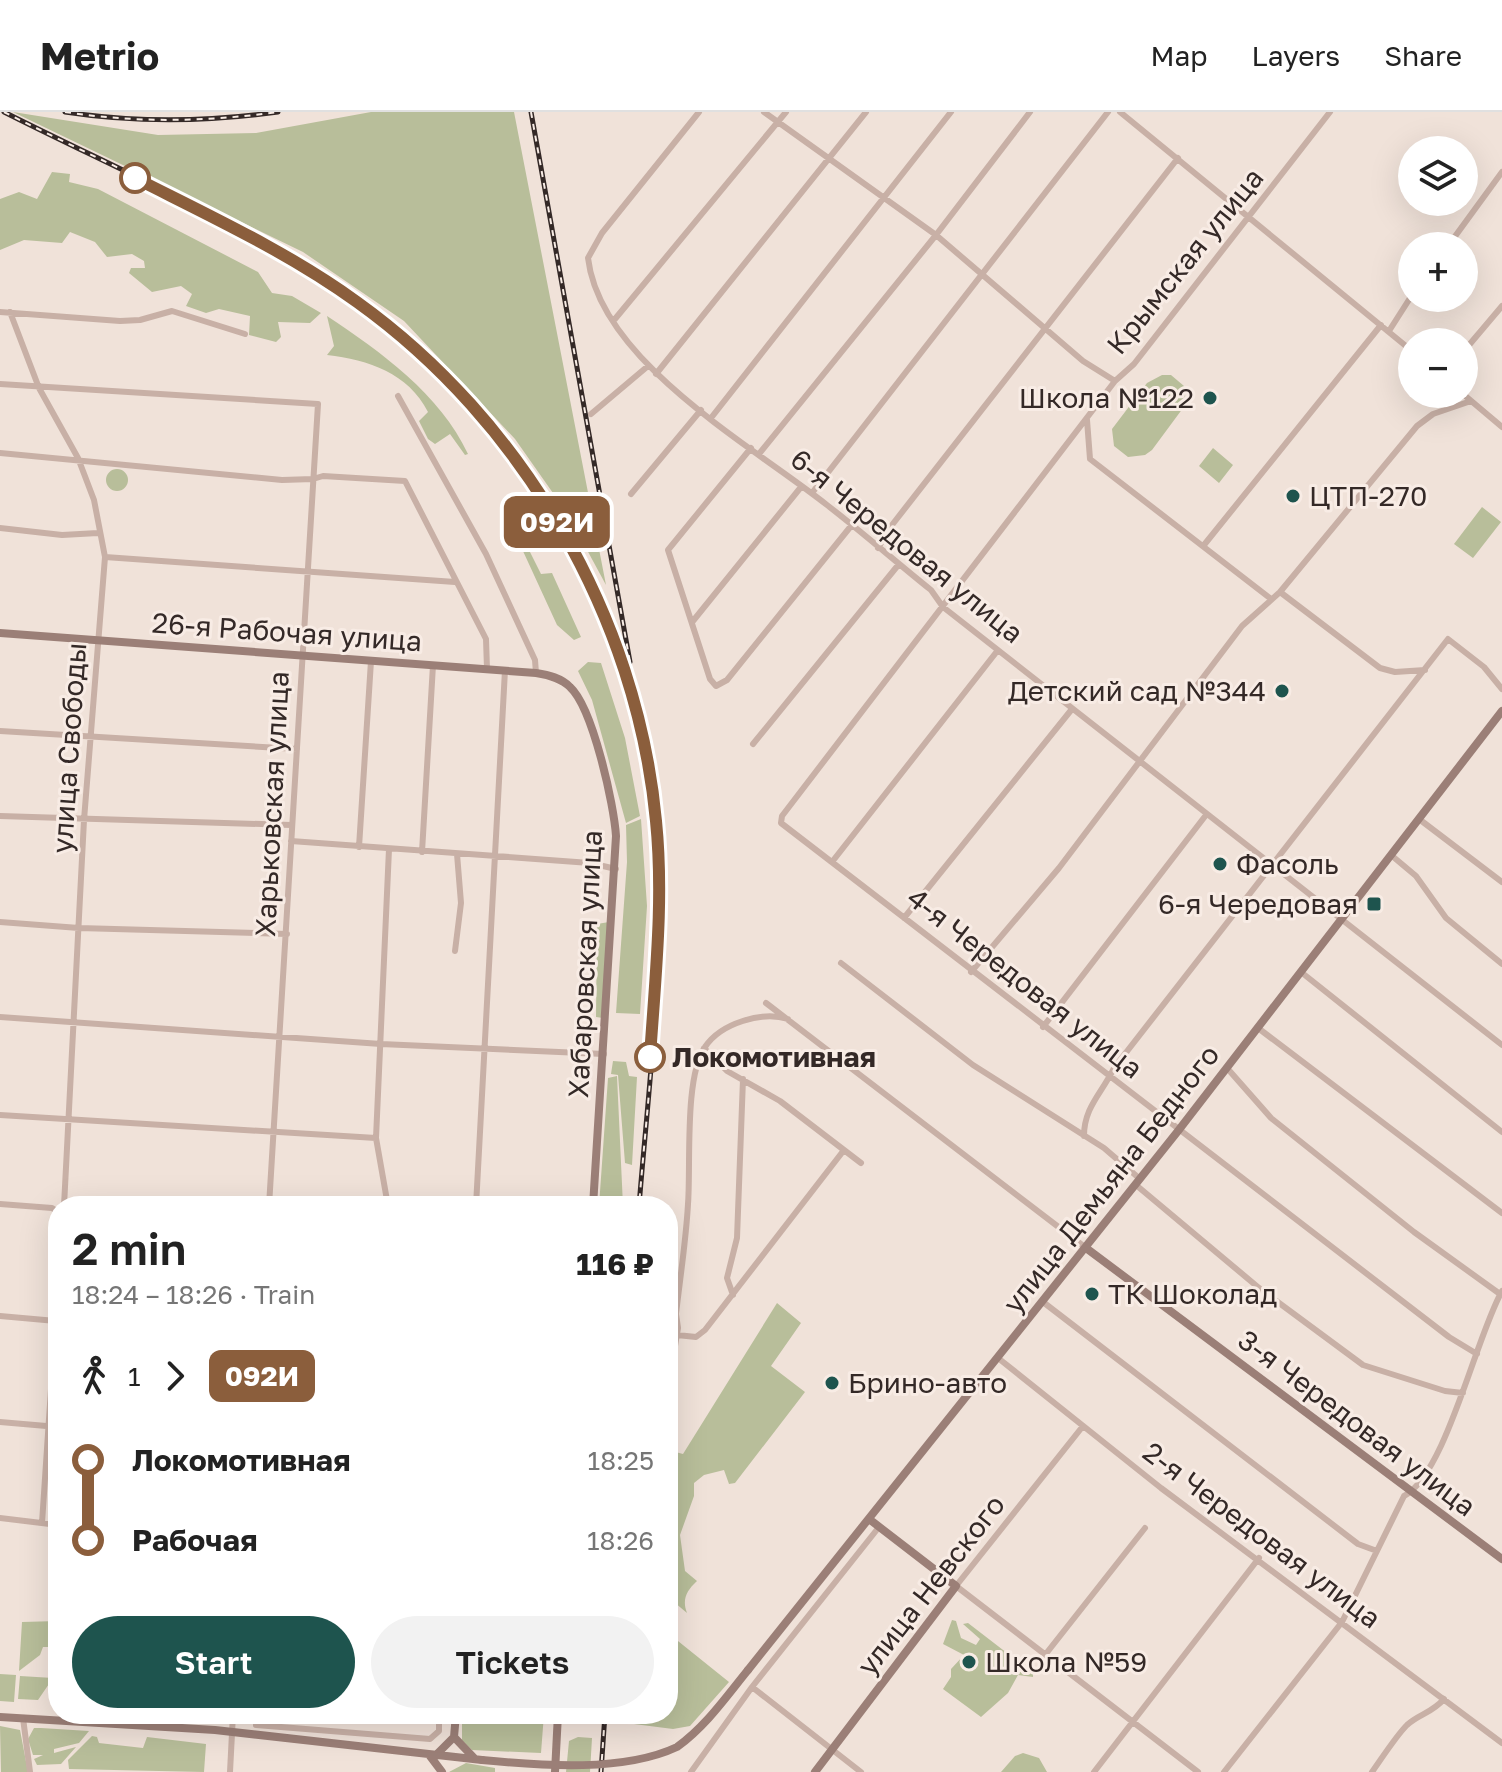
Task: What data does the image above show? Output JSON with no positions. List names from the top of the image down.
{
  "streets": {
    "main road": [
      "26-я Рабочая улица",
      "Хабаровская улица",
      "улица Демьяна Бедного",
      "3-я Чередовая улица",
      "улица Невского"
    ],
    "street": [
      "Крымская улица",
      "6-я Чередовая улица",
      "улица Свободы",
      "Харьковская улица",
      "4-я Чередовая улица",
      "2-я Чередовая улица"
    ]
  },
  "crossings": [
    ["Крымская улица", "6-я Чередовая улица"],
    ["Крымская улица", "4-я Чередовая улица"],
    ["6-я Чередовая улица", "улица Демьяна Бедного"],
    ["26-я Рабочая улица", "улица Свободы"],
    ["26-я Рабочая улица", "Харьковская улица"],
    ["26-я Рабочая улица", "Хабаровская улица"],
    ["улица Свободы", "Харьковская улица"],
    ["4-я Чередовая улица", "улица Демьяна Бедного"],
    ["улица Демьяна Бедного", "3-я Чередовая улица"],
    ["улица Демьяна Бедного", "2-я Чередовая улица"],
    ["2-я Чередовая улица", "улица Невского"]
  ],
  "places": {
    "other": [
      "Школа №122",
      "ЦТП-270",
      "Детский сад №344",
      "Фасоль",
      "Локомотивная",
      "ТК Шоколад",
      "Брино-авто",
      "Школа №59"
    ],
    "transit": ["6-я Чередовая"]
  },
  "page": {
    "header": "Metrio",
    "nav": ["Map", "Layers", "Share"],
    "on_map": "092И",
    "map_buttons": ["+", "−"],
    "heading": ["2 min", "18:24 – 18:26 · Train", "116 ₽"],
    "legs": ["1", "092И"],
    "list": [
      {
        "name": "Локомотивная",
        "value": "18:25"
      },
      {
        "name": "Рабочая",
        "value": "18:26"
      }
    ],
    "buttons": ["Start", "Tickets"]
  }
}
